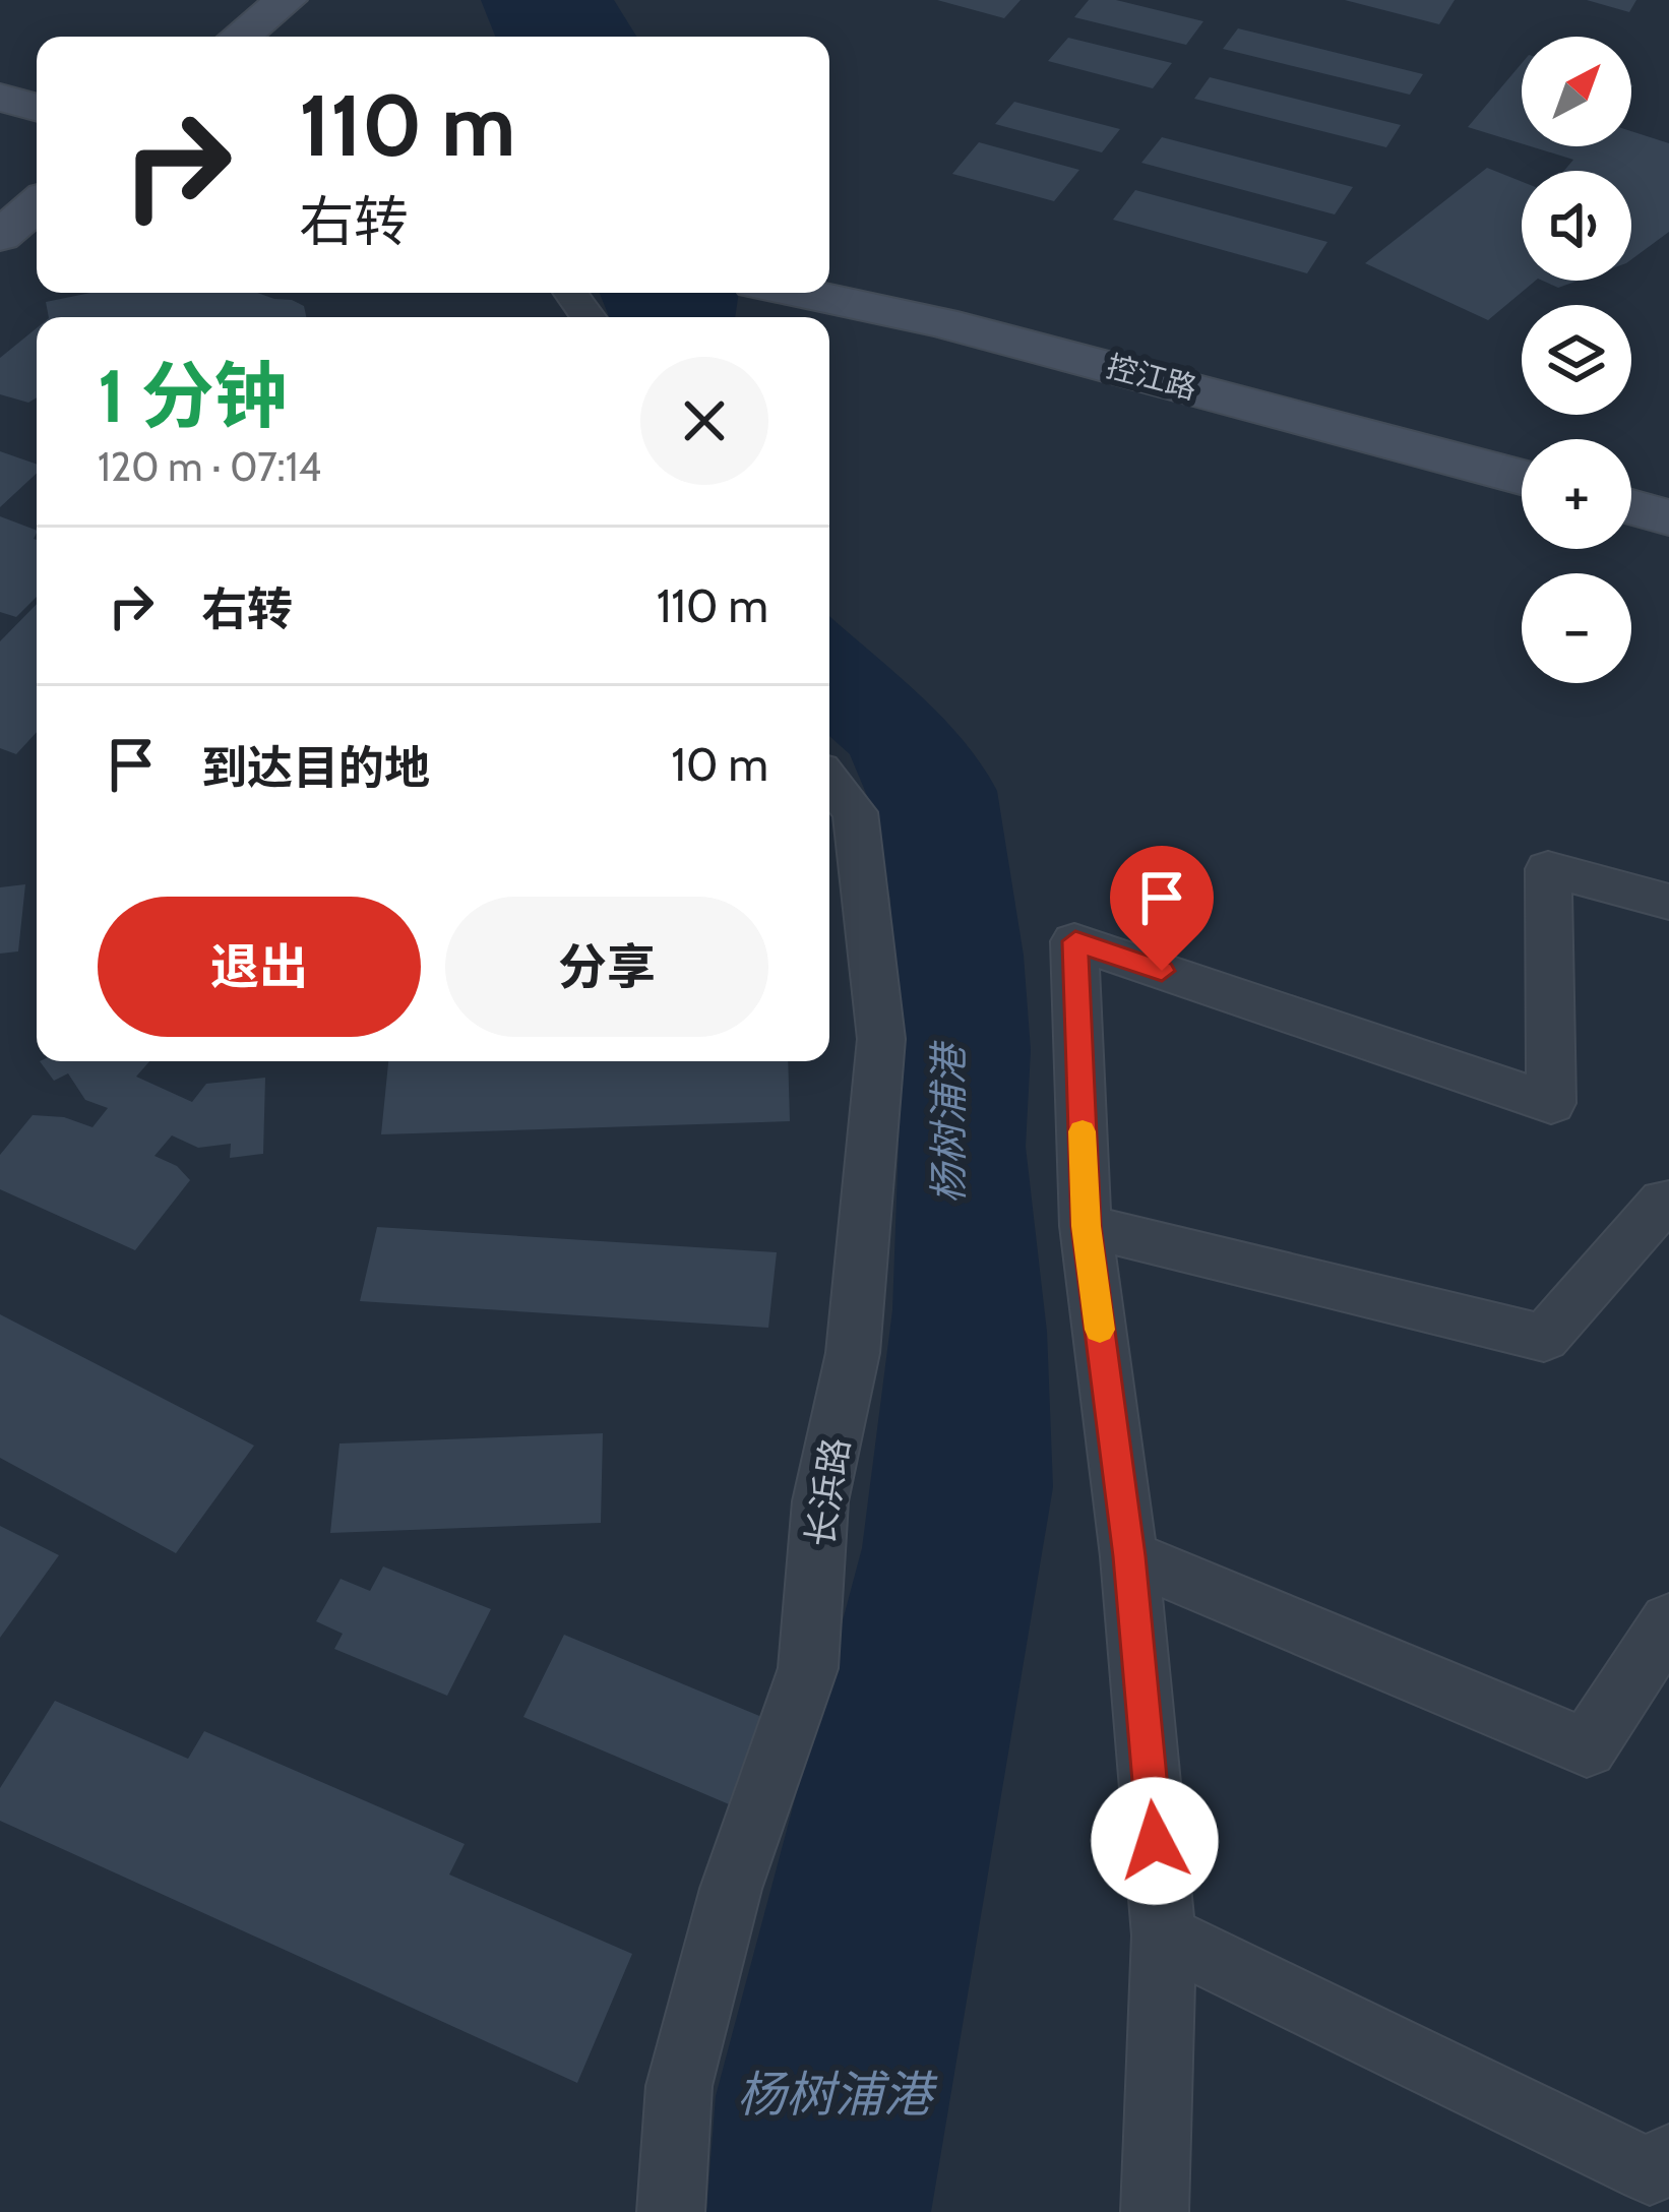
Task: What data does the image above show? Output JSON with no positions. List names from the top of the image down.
{
  "streets": {
    "main road": ["控江路"],
    "street": ["长浜路"]
  },
  "water": ["杨树浦港"],
  "north": "top right",
  "page": {
    "map_buttons": ["+", "−"],
    "turn": ["110 m", "右转"],
    "heading": ["1 分钟", "120 m · 07:14"],
    "list": [
      {
        "name": "右转",
        "value": "110 m"
      },
      {
        "name": "到达目的地",
        "value": "10 m"
      }
    ],
    "buttons": ["退出", "分享"]
  }
}
